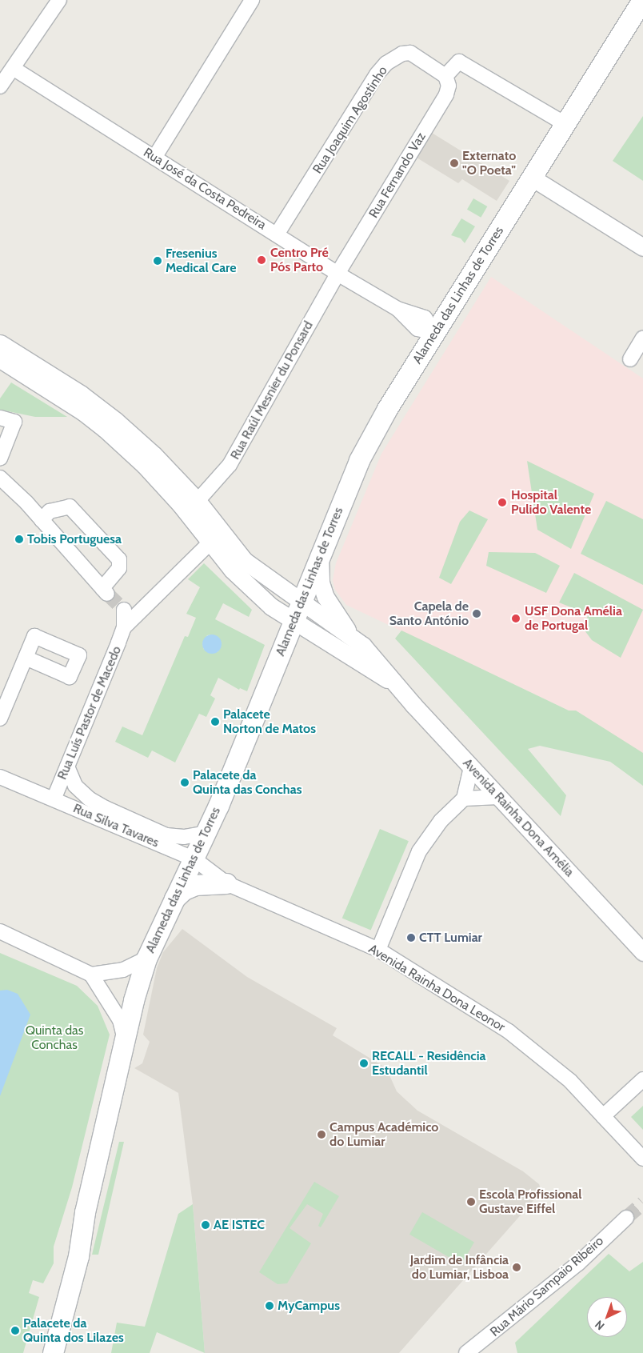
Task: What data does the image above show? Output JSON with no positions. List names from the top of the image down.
{
  "streets": {
    "main road": ["Alameda das Linhas de Torres"],
    "street": [
      "Rua Joaquim Agostinho",
      "Rua Fernando Vaz",
      "Rua José da Costa Pedreira",
      "Rua Raúl Mesnier du Ponsard",
      "Rua Luís Pastor de Macedo",
      "Avenida Rainha Dona Amélia",
      "Rua Silva Tavares",
      "Avenida Rainha Dona Leonor",
      "Rua Mário Sampaio Ribeiro"
    ]
  },
  "crossings": [
    ["Rua Joaquim Agostinho", "Rua Fernando Vaz"],
    ["Rua Joaquim Agostinho", "Rua José da Costa Pedreira"],
    ["Rua Fernando Vaz", "Rua José da Costa Pedreira"],
    ["Rua Fernando Vaz", "Rua Raúl Mesnier du Ponsard"],
    ["Rua José da Costa Pedreira", "Alameda das Linhas de Torres"],
    ["Rua José da Costa Pedreira", "Rua Raúl Mesnier du Ponsard"],
    ["Alameda das Linhas de Torres", "Avenida Rainha Dona Amélia"],
    ["Alameda das Linhas de Torres", "Rua Silva Tavares"],
    ["Rua Raúl Mesnier du Ponsard", "Avenida Rainha Dona Amélia"],
    ["Rua Luís Pastor de Macedo", "Avenida Rainha Dona Amélia"],
    ["Rua Luís Pastor de Macedo", "Rua Silva Tavares"],
    ["Rua Silva Tavares", "Avenida Rainha Dona Leonor"]
  ],
  "parks": ["Quinta das Conchas"],
  "places": [
    "Externato \"O Poeta\"",
    "Centro Pré Pós Parto",
    "Fresenius Medical Care",
    "Hospital Pulido Valente",
    "Tobis Portuguesa",
    "Capela de Santo António",
    "USF Dona Amélia de Portugal",
    "Palacete Norton de Matos",
    "Palacete da Quinta das Conchas",
    "CTT Lumiar",
    "RECALL - Residência Estudantil",
    "Campus Académico do Lumiar",
    "Escola Profissional Gustave Eiffel",
    "AE ISTEC",
    "Jardim de Infância do Lumiar, Lisboa",
    "MyCampus",
    "Palacete da Quinta dos Lilazes"
  ],
  "north": "bottom left"
}
